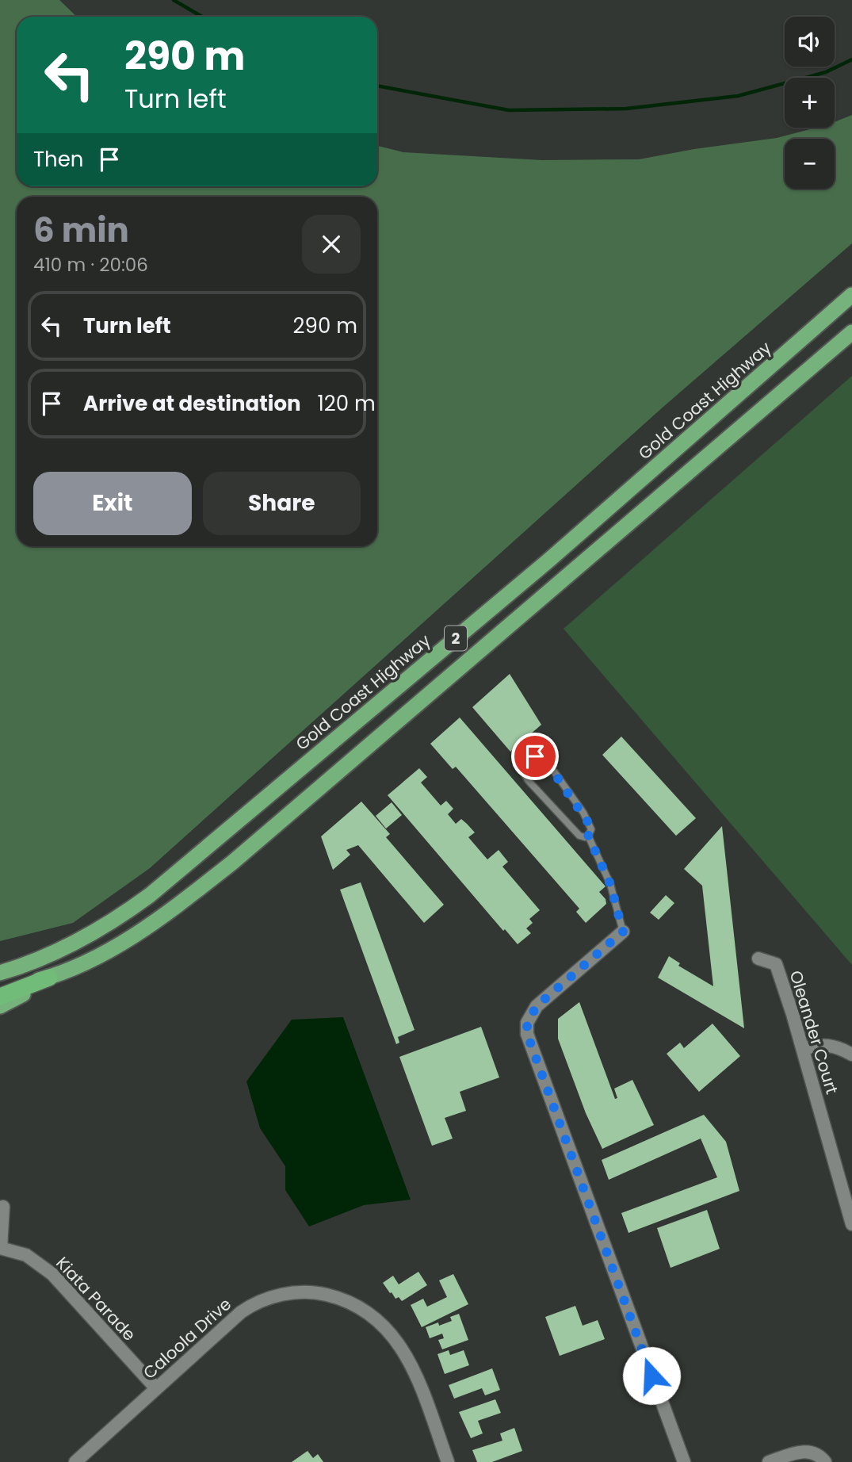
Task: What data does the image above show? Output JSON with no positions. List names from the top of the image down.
{
  "streets": {
    "highway": ["Gold Coast Highway", "2"],
    "street": ["Oleander Court", "Kiata Parade", "Caloola Drive"]
  },
  "crossings": [
    ["Kiata Parade", "Caloola Drive"]
  ],
  "page": {
    "map_buttons": ["+", "−"],
    "turn": ["290 m", "Turn left"],
    "then": "Then",
    "heading": ["6 min", "410 m · 20:06"],
    "list": [
      {
        "name": "Turn left",
        "value": "290 m"
      },
      {
        "name": "Arrive at destination",
        "value": "120 m"
      }
    ],
    "buttons": ["Exit", "Share"]
  }
}
